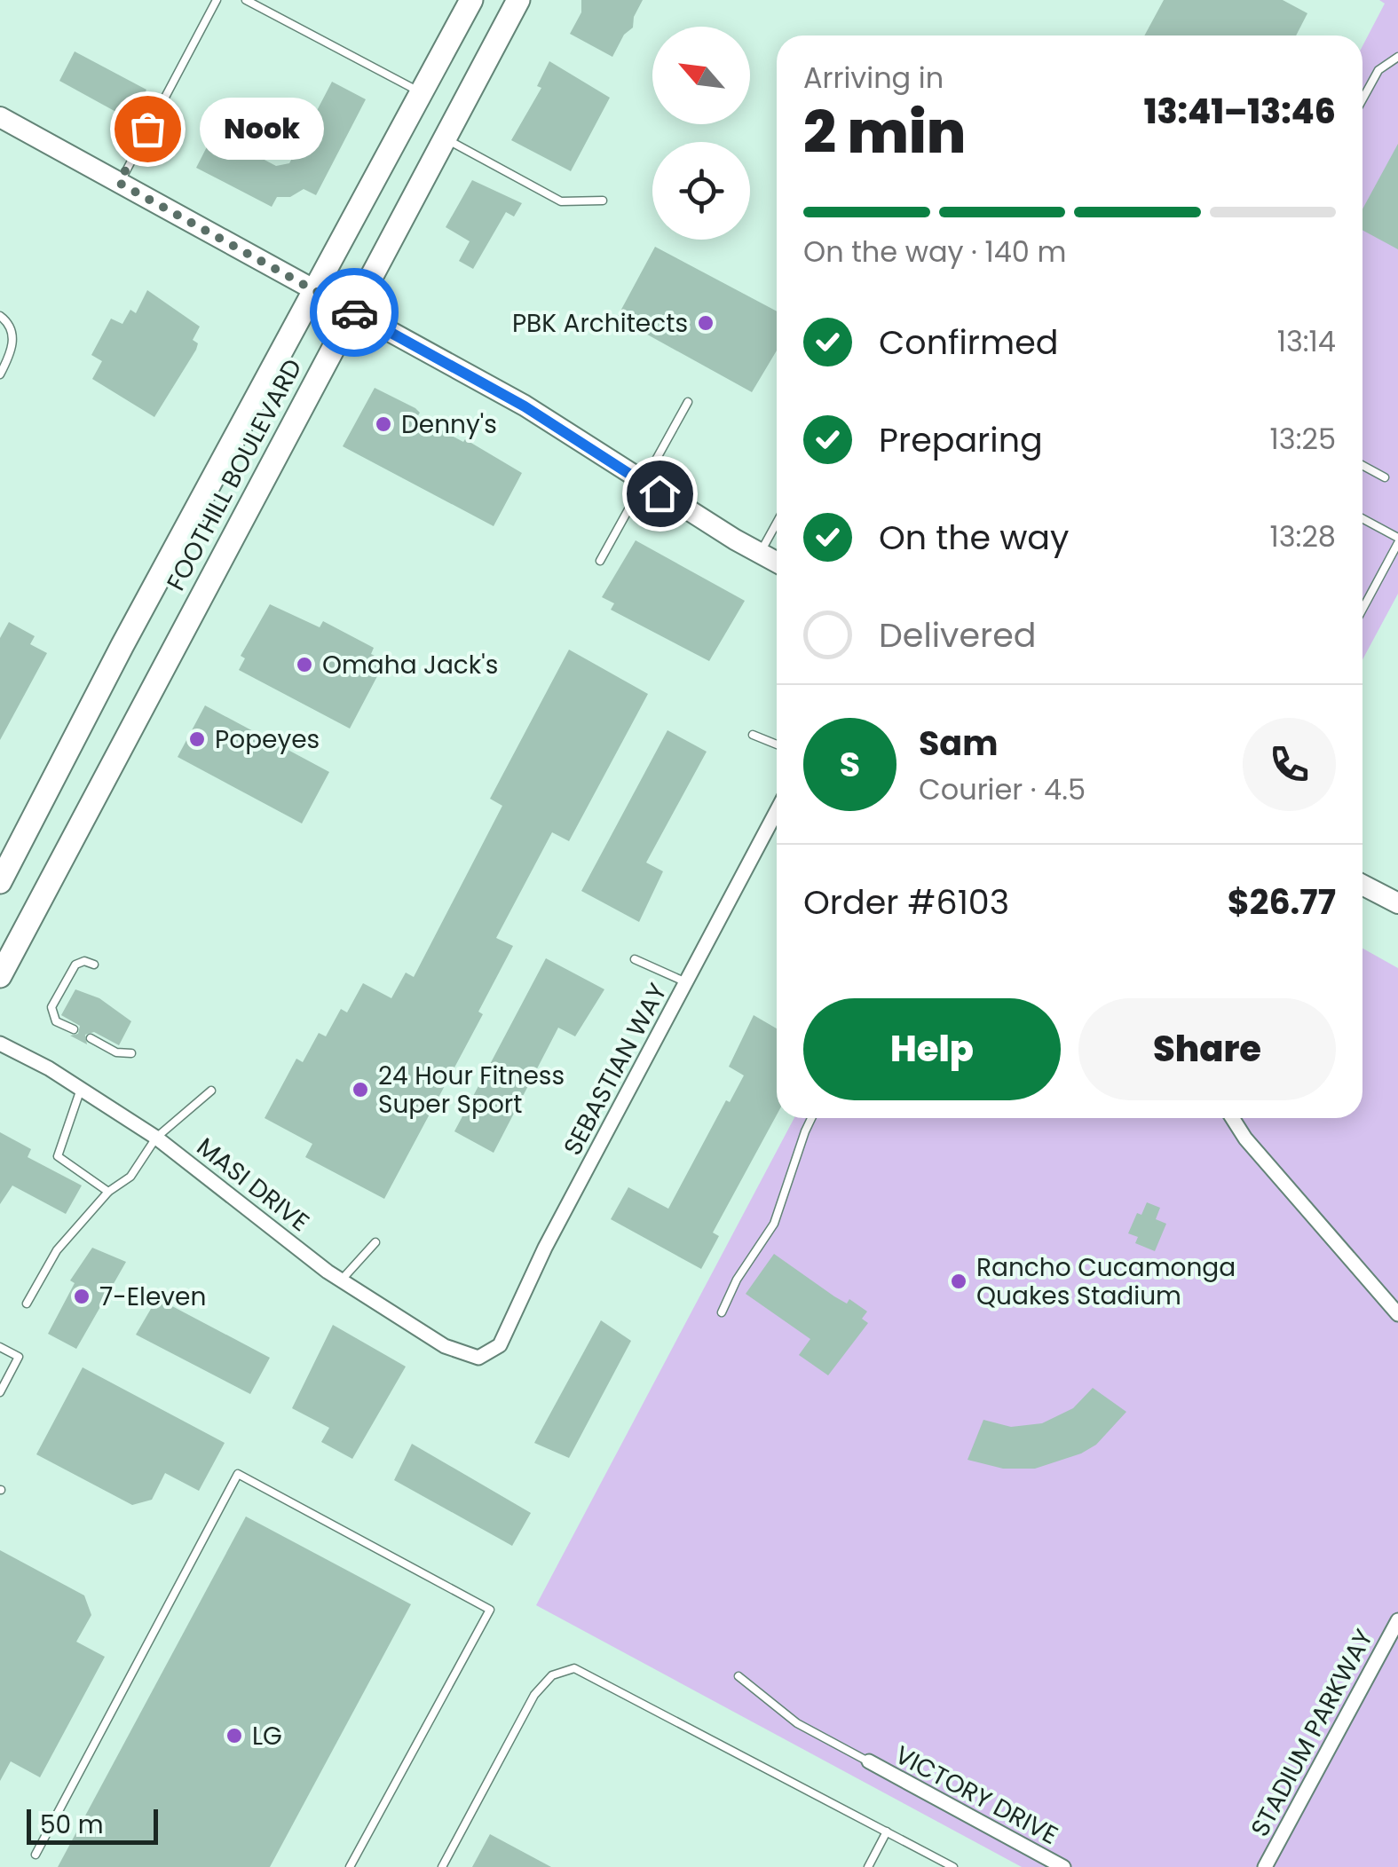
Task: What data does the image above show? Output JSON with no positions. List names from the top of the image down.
{
  "streets": {
    "main road": ["FOOTHILL BOULEVARD"],
    "street": [
      "SEBASTIAN WAY",
      "MASI DRIVE",
      "STADIUM PARKWAY",
      "VICTORY DRIVE"
    ]
  },
  "crossings": [
    ["SEBASTIAN WAY", "MASI DRIVE"]
  ],
  "places": [
    "Nook",
    "PBK Architects",
    "Denny's",
    "Omaha Jack's",
    "Popeyes",
    "24 Hour Fitness Super Sport",
    "Rancho Cucamonga Quakes Stadium",
    "7-Eleven",
    "LG"
  ],
  "scale_bar": "50 m",
  "north": "top left",
  "page": {
    "heading": ["2 min", "Arriving in", "13:41–13:46"],
    "panel": [
      "Sam",
      "Courier · 4.5",
      "Order #6103",
      "$26.77"
    ],
    "bubble": "Nook",
    "bar": "On the way · 140 m",
    "list": [
      ["Confirmed", "13:14"],
      ["Preparing", "13:25"],
      ["On the way", "13:28"],
      "Delivered"
    ],
    "round": "S",
    "buttons": ["Help", "Share"],
    "scale": "50 m"
  }
}
